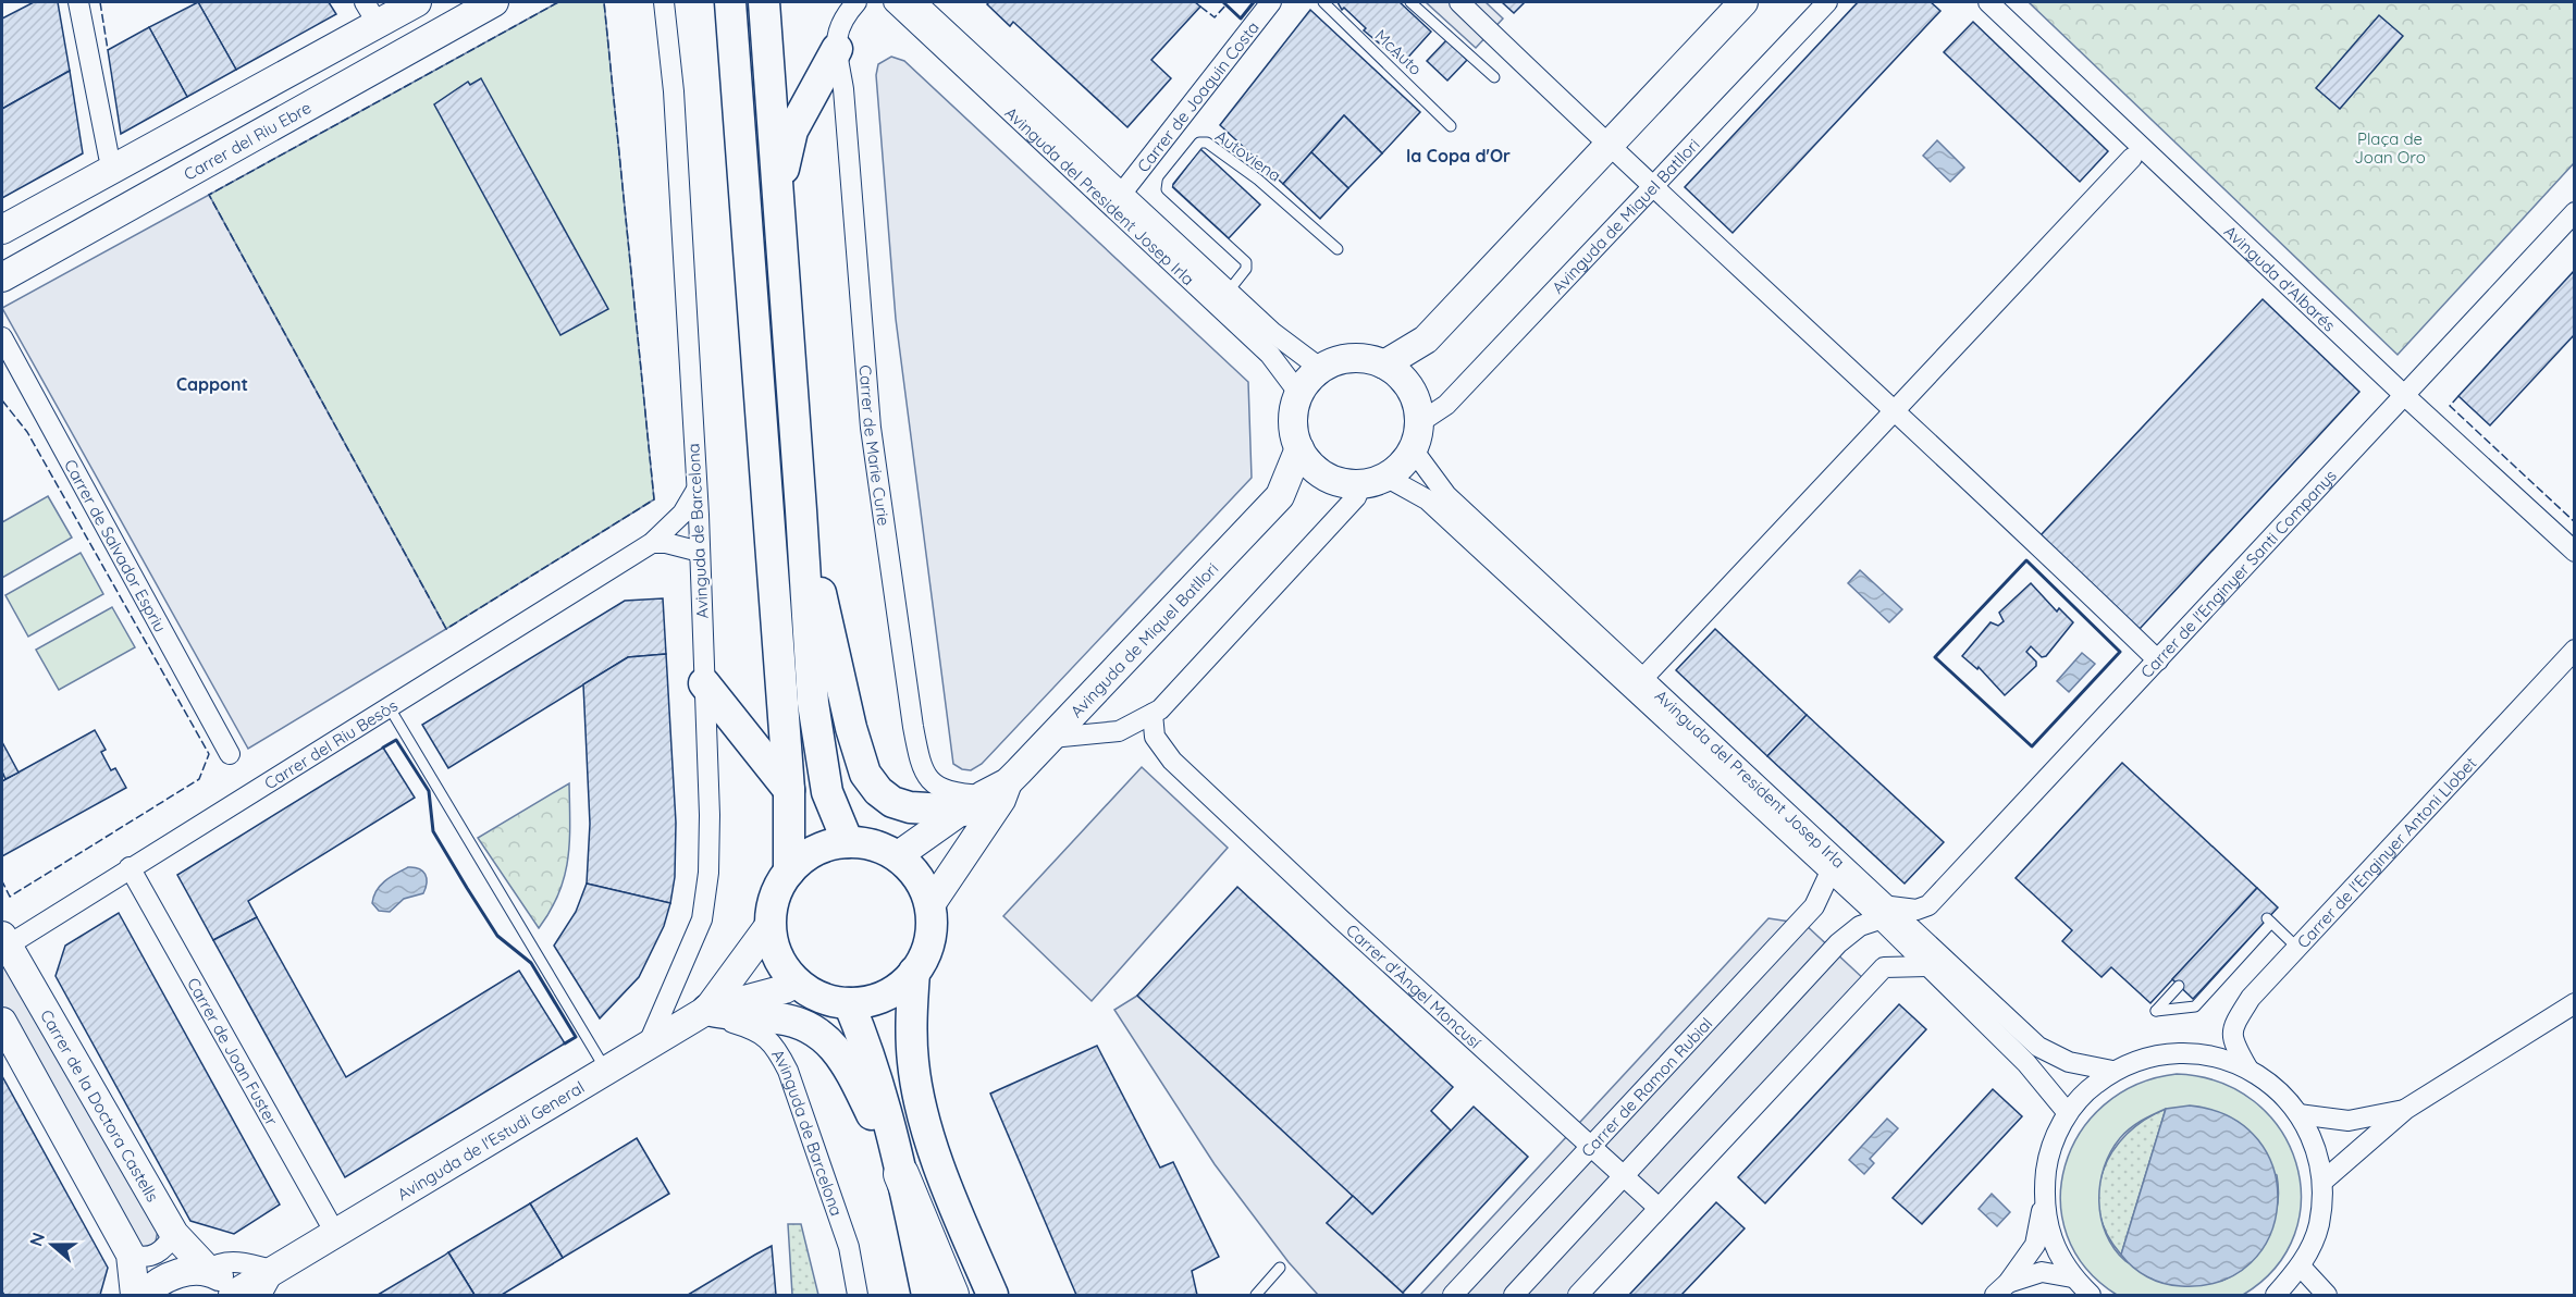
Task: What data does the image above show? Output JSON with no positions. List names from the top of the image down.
{
  "streets": {
    "main road": [
      "Carrer del Riu Ebre",
      "Avinguda de Miquel Batllori",
      "Carrer de la Doctora Castells",
      "Avinguda de l'Estudi General"
    ],
    "street": [
      "Carrer de Joaquin Costa",
      "Avinguda del President Josep Irla",
      "Avinguda d'Albarés",
      "Carrer de Marie Curie",
      "Avinguda de Barcelona",
      "Carrer de Salvador Espriu",
      "Carrer de l'Enginyer Santi Companys",
      "Carrer del Riu Besòs",
      "Carrer de l'Enginyer Antoni Llobet",
      "Carrer d'Àngel Moncusí",
      "Carrer de Joan Fuster",
      "Carrer de Ramon Rubial"
    ],
    "lane": ["McAuto", "Autoviena"]
  },
  "crossings": [
    ["Carrer de Joaquin Costa", "Avinguda del President Josep Irla"],
    ["Autoviena", "Avinguda del President Josep Irla"],
    ["Avinguda del President Josep Irla", "Avinguda de Miquel Batllori"],
    ["Avinguda del President Josep Irla", "Carrer de l'Enginyer Santi Companys"],
    ["Avinguda del President Josep Irla", "Carrer de Ramon Rubial"],
    ["Avinguda de Miquel Batllori", "Carrer de Marie Curie"],
    ["Avinguda de Miquel Batllori", "Avinguda de l'Estudi General"],
    ["Avinguda d'Albarés", "Carrer de l'Enginyer Santi Companys"],
    ["Avinguda de Barcelona", "Carrer del Riu Besòs"],
    ["Avinguda de Barcelona", "Avinguda de l'Estudi General"],
    ["Carrer del Riu Besòs", "Carrer de Joan Fuster"],
    ["Carrer del Riu Besòs", "Carrer de la Doctora Castells"],
    ["Carrer d'Àngel Moncusí", "Carrer de Ramon Rubial"],
    ["Carrer de Joan Fuster", "Avinguda de l'Estudi General"],
    ["Carrer de la Doctora Castells", "Avinguda de l'Estudi General"]
  ],
  "districts": ["la Copa d'Or", "Cappont"],
  "parks": ["Plaça de Joan Oro"],
  "north": "left"
}
